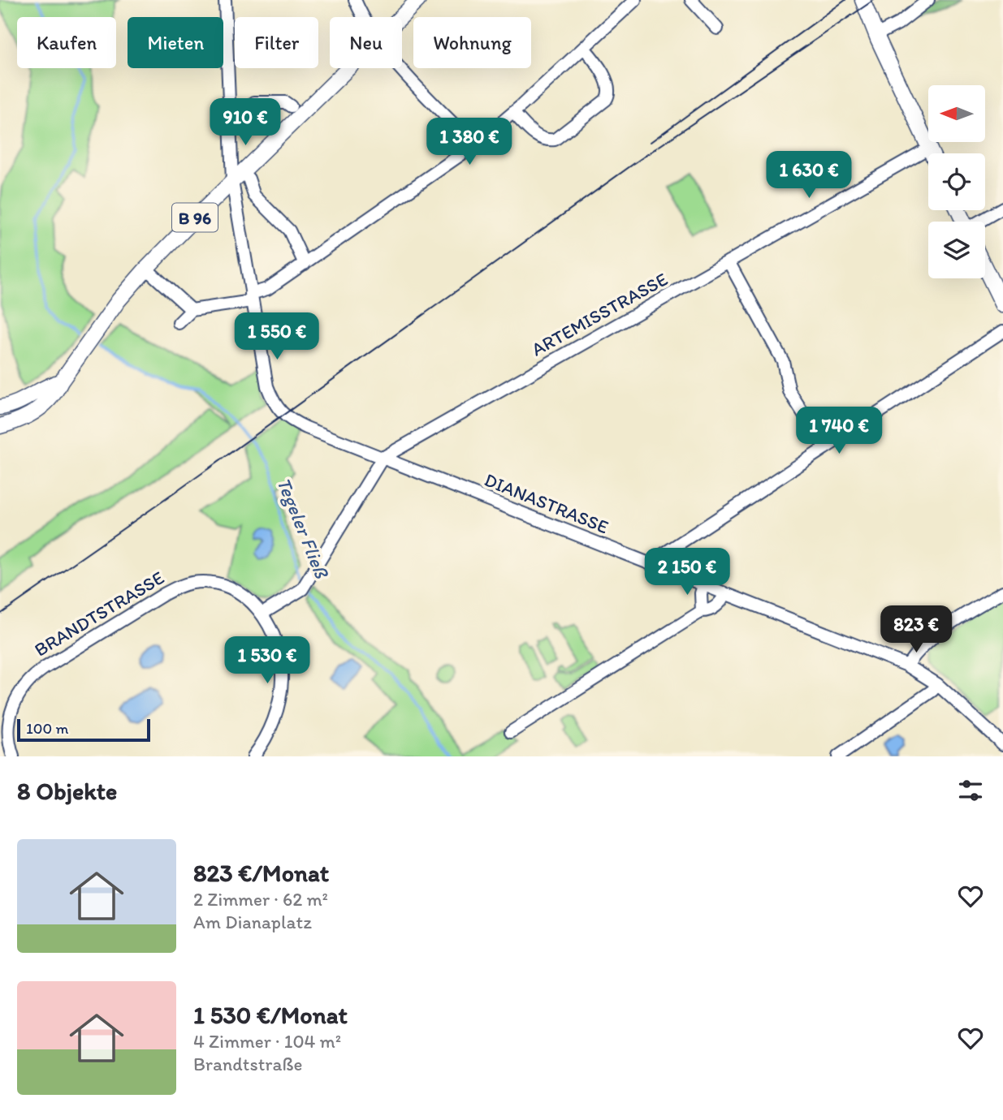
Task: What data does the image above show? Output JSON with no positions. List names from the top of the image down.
{
  "streets": {
    "main road": ["B 96"],
    "street": ["ARTEMISSTRASSE", "DIANASTRASSE", "BRANDTSTRASSE"]
  },
  "crossings": [
    ["B 96", "DIANASTRASSE"],
    ["ARTEMISSTRASSE", "DIANASTRASSE"],
    ["ARTEMISSTRASSE", "BRANDTSTRASSE"]
  ],
  "water": ["Tegeler Fließ"],
  "scale_bar": "100 m",
  "north": "left",
  "page": {
    "chip": [
      "Kaufen",
      "Mieten",
      "Filter",
      "Neu",
      "Wohnung"
    ],
    "price": [
      "910 €",
      "1 380 €",
      "1 630 €",
      "1 550 €",
      "1 740 €",
      "2 150 €",
      "823 €",
      "1 530 €"
    ],
    "scale": "100 m",
    "heading": "8 Objekte",
    "list": [
      {
        "name": "823 €/Monat",
        "note": "2 Zimmer · 62 m² · Am Dianaplatz"
      },
      {
        "name": "1 530 €/Monat",
        "note": "4 Zimmer · 104 m² · Brandtstraße"
      }
    ]
  }
}
